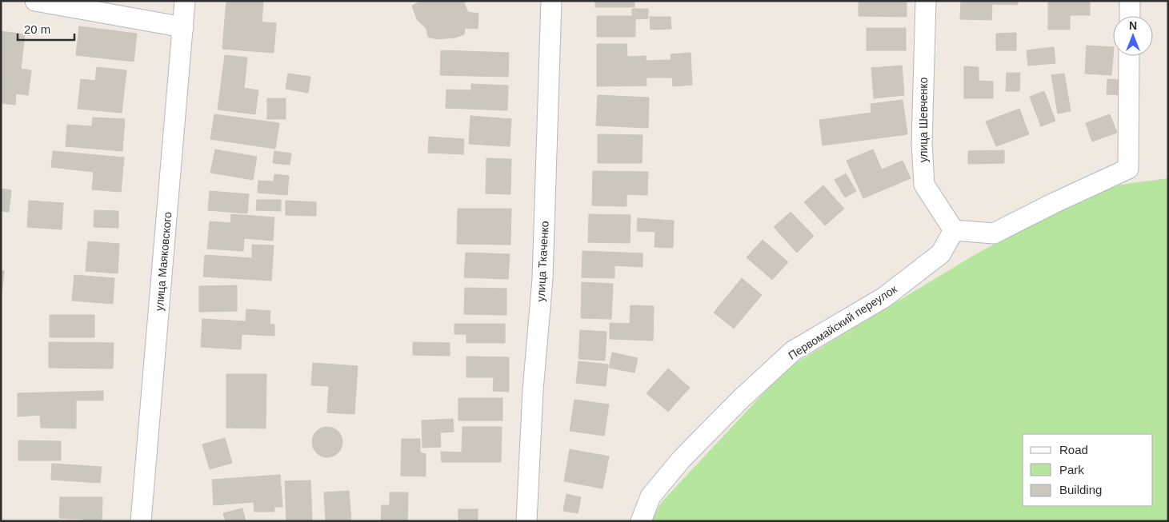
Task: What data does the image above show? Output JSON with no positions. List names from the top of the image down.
{
  "streets": {
    "street": [
      "улица Шевченко",
      "улица Маяковского",
      "улица Ткаченко",
      "Первомайский переулок"
    ]
  },
  "crossings": [
    ["улица Шевченко", "Первомайский переулок"]
  ],
  "legend": ["Road", "Park", "Building"],
  "scale_bar": "20 m",
  "north": "top"
}
